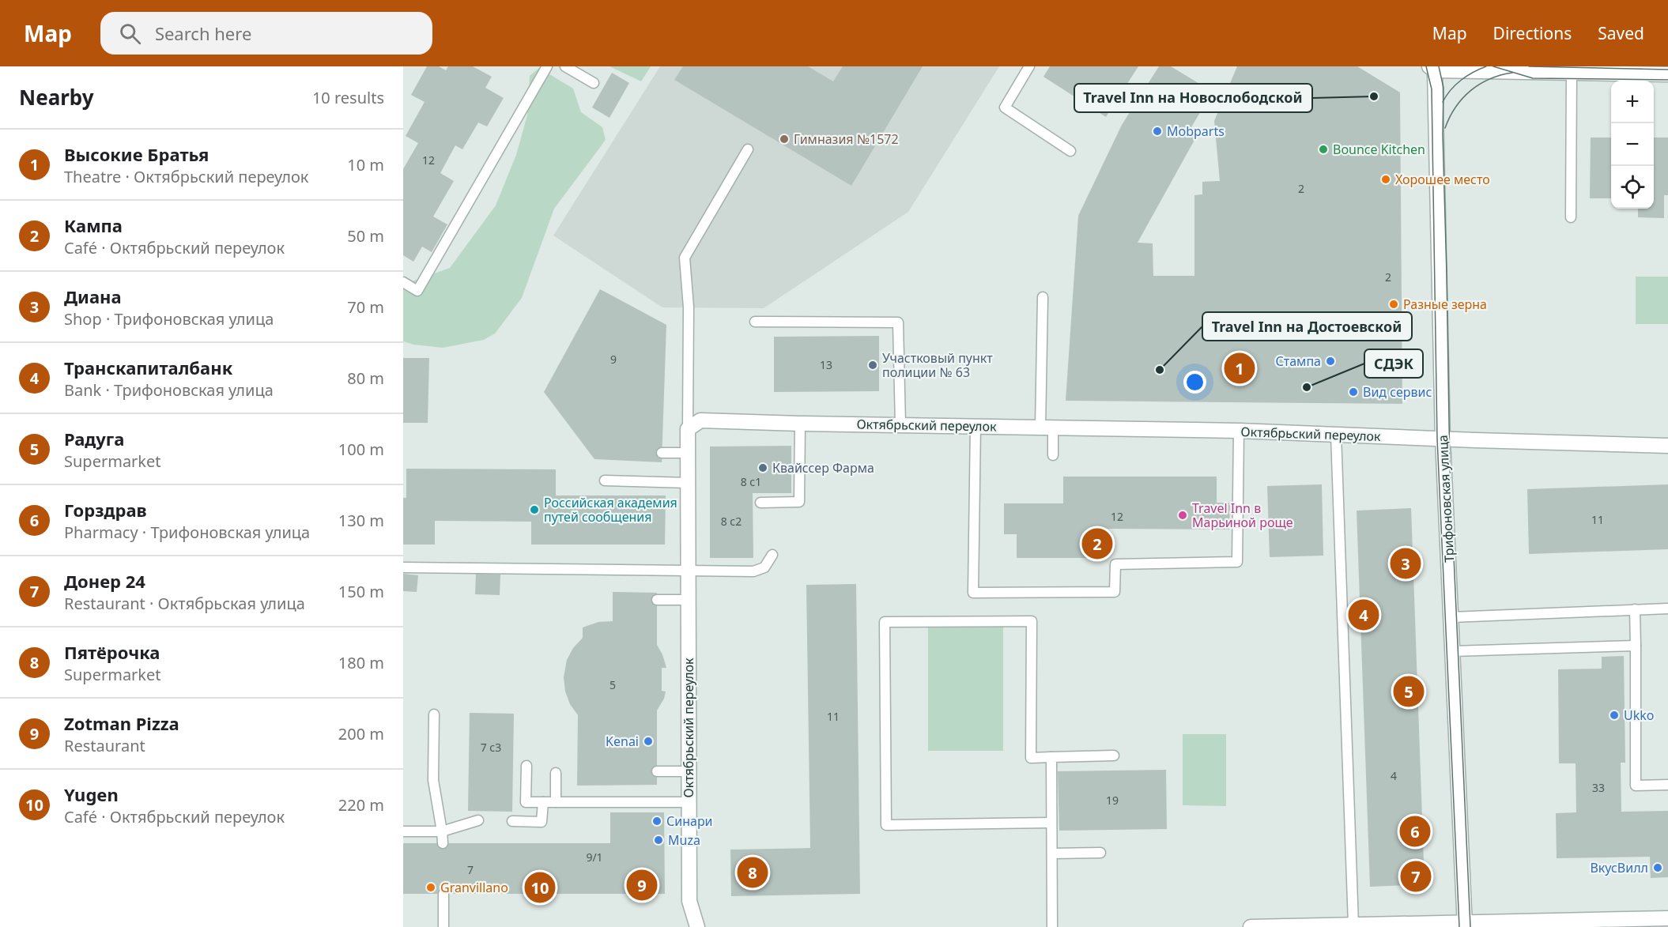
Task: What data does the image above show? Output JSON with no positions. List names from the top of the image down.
{
  "streets": {
    "street": ["Октябрьский переулок", "Трифоновская улица"]
  },
  "crossings": [
    ["Октябрьский переулок", "Трифоновская улица"]
  ],
  "places": [
    "Travel Inn на Новослободской",
    "Mobparts",
    "Гимназия №1572",
    "Bounce Kitchen",
    "Хорошее место",
    "Разные зерна",
    "Стампа",
    "Участковый пункт полиции № 63",
    "Travel Inn на Достоевской",
    "СДЭК",
    "Вид сервис",
    "Квайссер Фарма",
    "Российская академия путей сообщения",
    "Travel Inn в Марьиной роще",
    "Ukko",
    "Kenai",
    "Синари",
    "Muza",
    "ВкусВилл",
    "Granvillano"
  ],
  "house_numbers": [
    "12",
    "2",
    "2",
    "9",
    "13",
    "8 с1",
    "12",
    "11",
    "8 с2",
    "5",
    "11",
    "7 с3",
    "4",
    "33",
    "19",
    "9/1",
    "7"
  ],
  "page": {
    "header": "Map",
    "search": "Search here",
    "nav": ["Map", "Directions", "Saved"],
    "heading": ["Nearby", "10 results"],
    "map_buttons": ["+", "−"],
    "list": [
      {
        "mark": "1",
        "name": "Высокие Братья",
        "note": "Theatre · Октябрьский переулок",
        "value": "10 m"
      },
      {
        "mark": "2",
        "name": "Кампа",
        "note": "Café · Октябрьский переулок",
        "value": "50 m"
      },
      {
        "mark": "3",
        "name": "Диана",
        "note": "Shop · Трифоновская улица",
        "value": "70 m"
      },
      {
        "mark": "4",
        "name": "Транскапиталбанк",
        "note": "Bank · Трифоновская улица",
        "value": "80 m"
      },
      {
        "mark": "5",
        "name": "Радуга",
        "note": "Supermarket",
        "value": "100 m"
      },
      {
        "mark": "6",
        "name": "Горздрав",
        "note": "Pharmacy · Трифоновская улица",
        "value": "130 m"
      },
      {
        "mark": "7",
        "name": "Донер 24",
        "note": "Restaurant · Октябрьская улица",
        "value": "150 m"
      },
      {
        "mark": "8",
        "name": "Пятёрочка",
        "note": "Supermarket",
        "value": "180 m"
      },
      {
        "mark": "9",
        "name": "Zotman Pizza",
        "note": "Restaurant",
        "value": "200 m"
      },
      {
        "mark": "10",
        "name": "Yugen",
        "note": "Café · Октябрьский переулок",
        "value": "220 m"
      }
    ],
    "pins": [
      "1",
      "2",
      "3",
      "4",
      "5",
      "6",
      "8",
      "7",
      "9",
      "10"
    ]
  }
}
